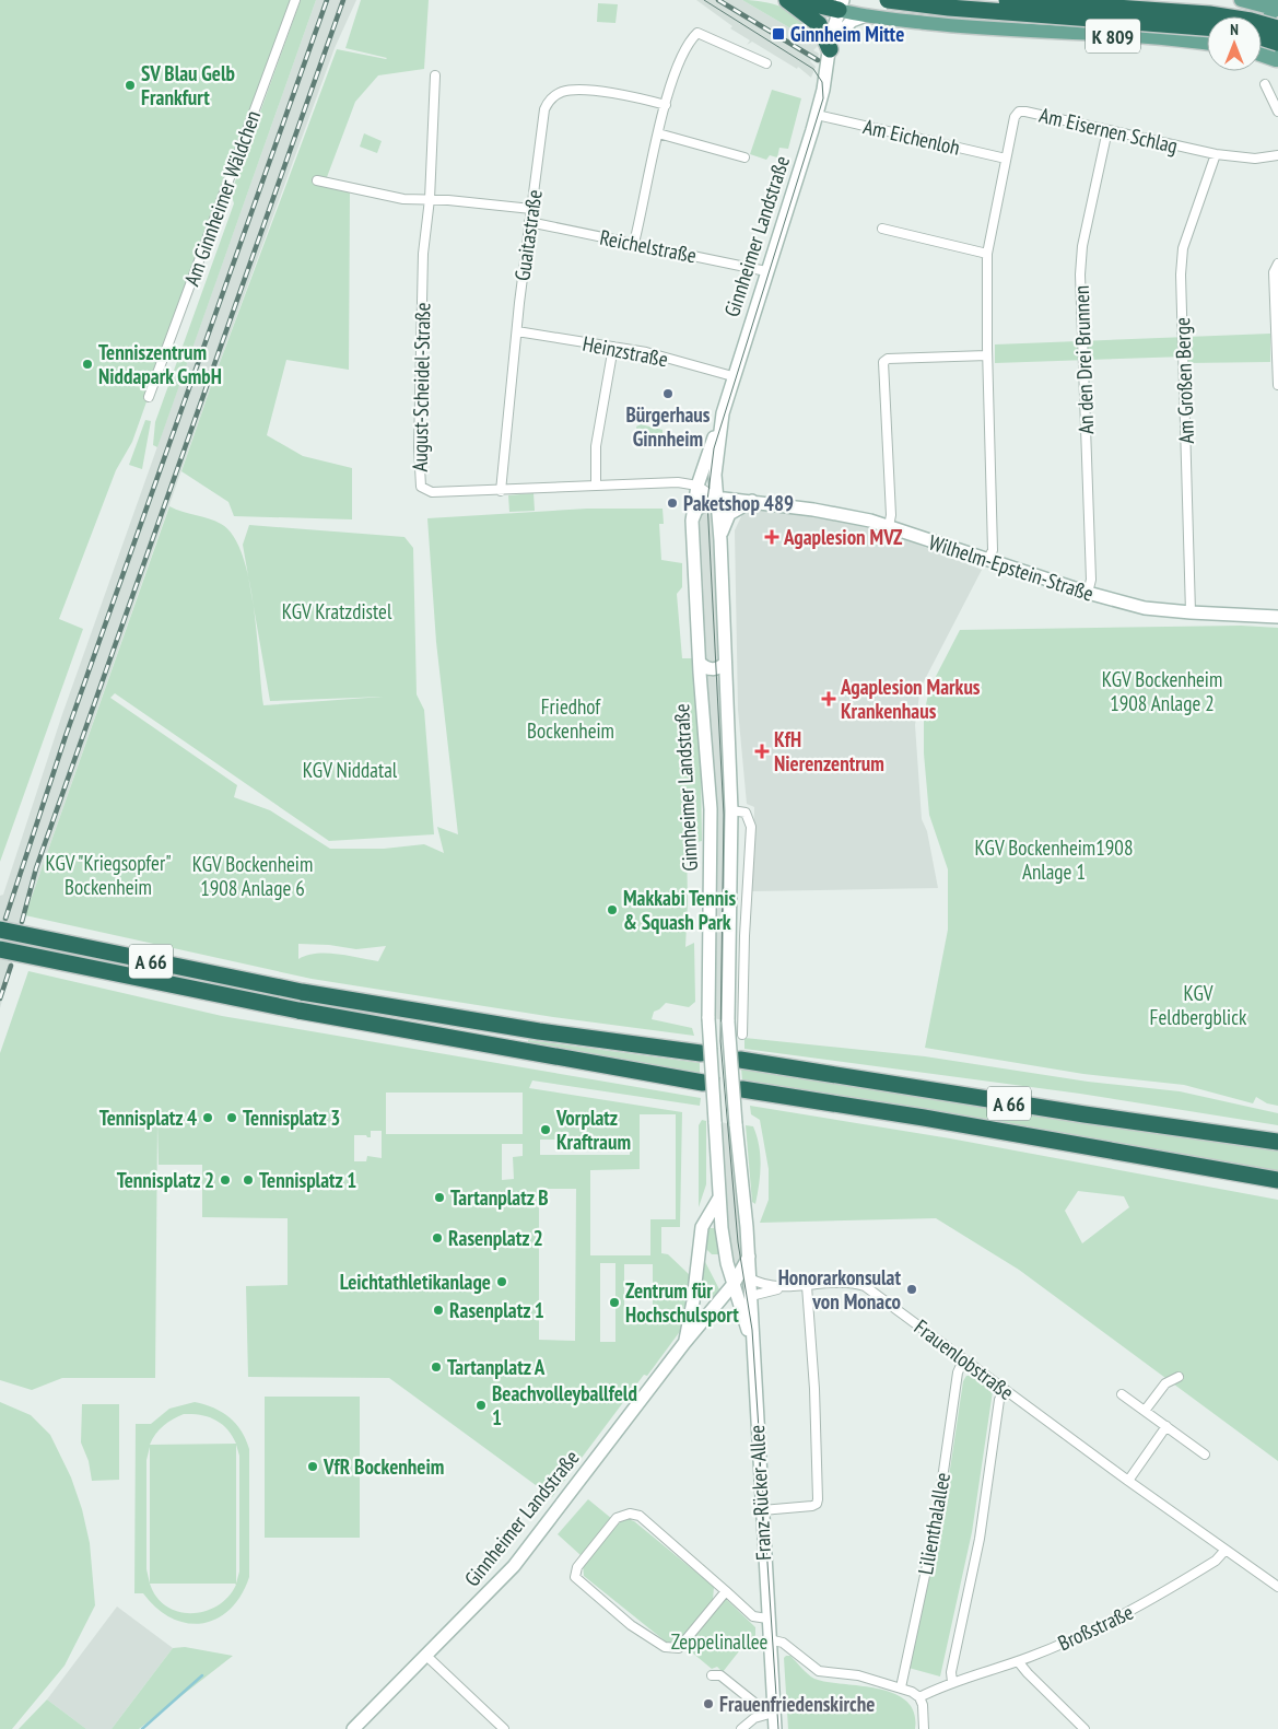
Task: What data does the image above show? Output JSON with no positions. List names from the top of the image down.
{
  "streets": {
    "highway": ["A 66"],
    "main road": [
      "K 809",
      "Ginnheimer Landstraße",
      "Wilhelm-Epstein-Straße",
      "Franz-Rücker-Allee"
    ],
    "street": [
      "Am Eisernen Schlag",
      "Am Eichenloh",
      "Am Ginnheimer Wäldchen",
      "Guaitastraße",
      "Reichelstraße",
      "Heinzstraße",
      "An den Drei Brunnen",
      "Am Großen Berge",
      "August-Scheidel-Straße",
      "Frauenlobstraße",
      "Lilienthalallee",
      "Broßstraße"
    ]
  },
  "crossings": [
    ["K 809", "Ginnheimer Landstraße"],
    ["Am Eisernen Schlag", "Am Eichenloh"],
    ["Am Eisernen Schlag", "An den Drei Brunnen"],
    ["Am Eisernen Schlag", "Am Großen Berge"],
    ["Am Eisernen Schlag", "Wilhelm-Epstein-Straße"],
    ["Am Eichenloh", "Ginnheimer Landstraße"],
    ["Guaitastraße", "Reichelstraße"],
    ["Guaitastraße", "Heinzstraße"],
    ["Guaitastraße", "August-Scheidel-Straße"],
    ["Ginnheimer Landstraße", "Reichelstraße"],
    ["Ginnheimer Landstraße", "Heinzstraße"],
    ["Ginnheimer Landstraße", "August-Scheidel-Straße"],
    ["Ginnheimer Landstraße", "Wilhelm-Epstein-Straße"],
    ["Ginnheimer Landstraße", "Frauenlobstraße"],
    ["Ginnheimer Landstraße", "Franz-Rücker-Allee"],
    ["An den Drei Brunnen", "Wilhelm-Epstein-Straße"],
    ["Am Großen Berge", "Wilhelm-Epstein-Straße"],
    ["August-Scheidel-Straße", "Wilhelm-Epstein-Straße"],
    ["Frauenlobstraße", "Franz-Rücker-Allee"],
    ["Frauenlobstraße", "Lilienthalallee"],
    ["Frauenlobstraße", "Broßstraße"]
  ],
  "parks": [
    "KGV Kratzdistel",
    "KGV Bockenheim 1908 Anlage 2",
    "Friedhof Bockenheim",
    "KGV Niddatal",
    "KGV Bockenheim1908 Anlage 1",
    "KGV \"Kriegsopfer\" Bockenheim",
    "KGV Bockenheim 1908 Anlage 6",
    "KGV Feldbergblick",
    "Zeppelinallee"
  ],
  "places": {
    "transit": ["Ginnheim Mitte"],
    "other": [
      "SV Blau Gelb Frankfurt",
      "Tenniszentrum Niddapark GmbH",
      "Bürgerhaus Ginnheim",
      "Paketshop 489",
      "Makkabi Tennis & Squash Park",
      "Tennisplatz 4",
      "Tennisplatz 3",
      "Vorplatz Kraftraum",
      "Tennisplatz 2",
      "Tennisplatz 1",
      "Tartanplatz B",
      "Rasenplatz 2",
      "Leichtathletikanlage",
      "Honorarkonsulat von Monaco",
      "Zentrum für Hochschulsport",
      "Rasenplatz 1",
      "Tartanplatz A",
      "Beachvolleyballfeld 1",
      "VfR Bockenheim",
      "Frauenfriedenskirche"
    ],
    "health": ["Agaplesion MVZ", "Agaplesion Markus Krankenhaus", "KfH Nierenzentrum"]
  },
  "north": "top"
}
